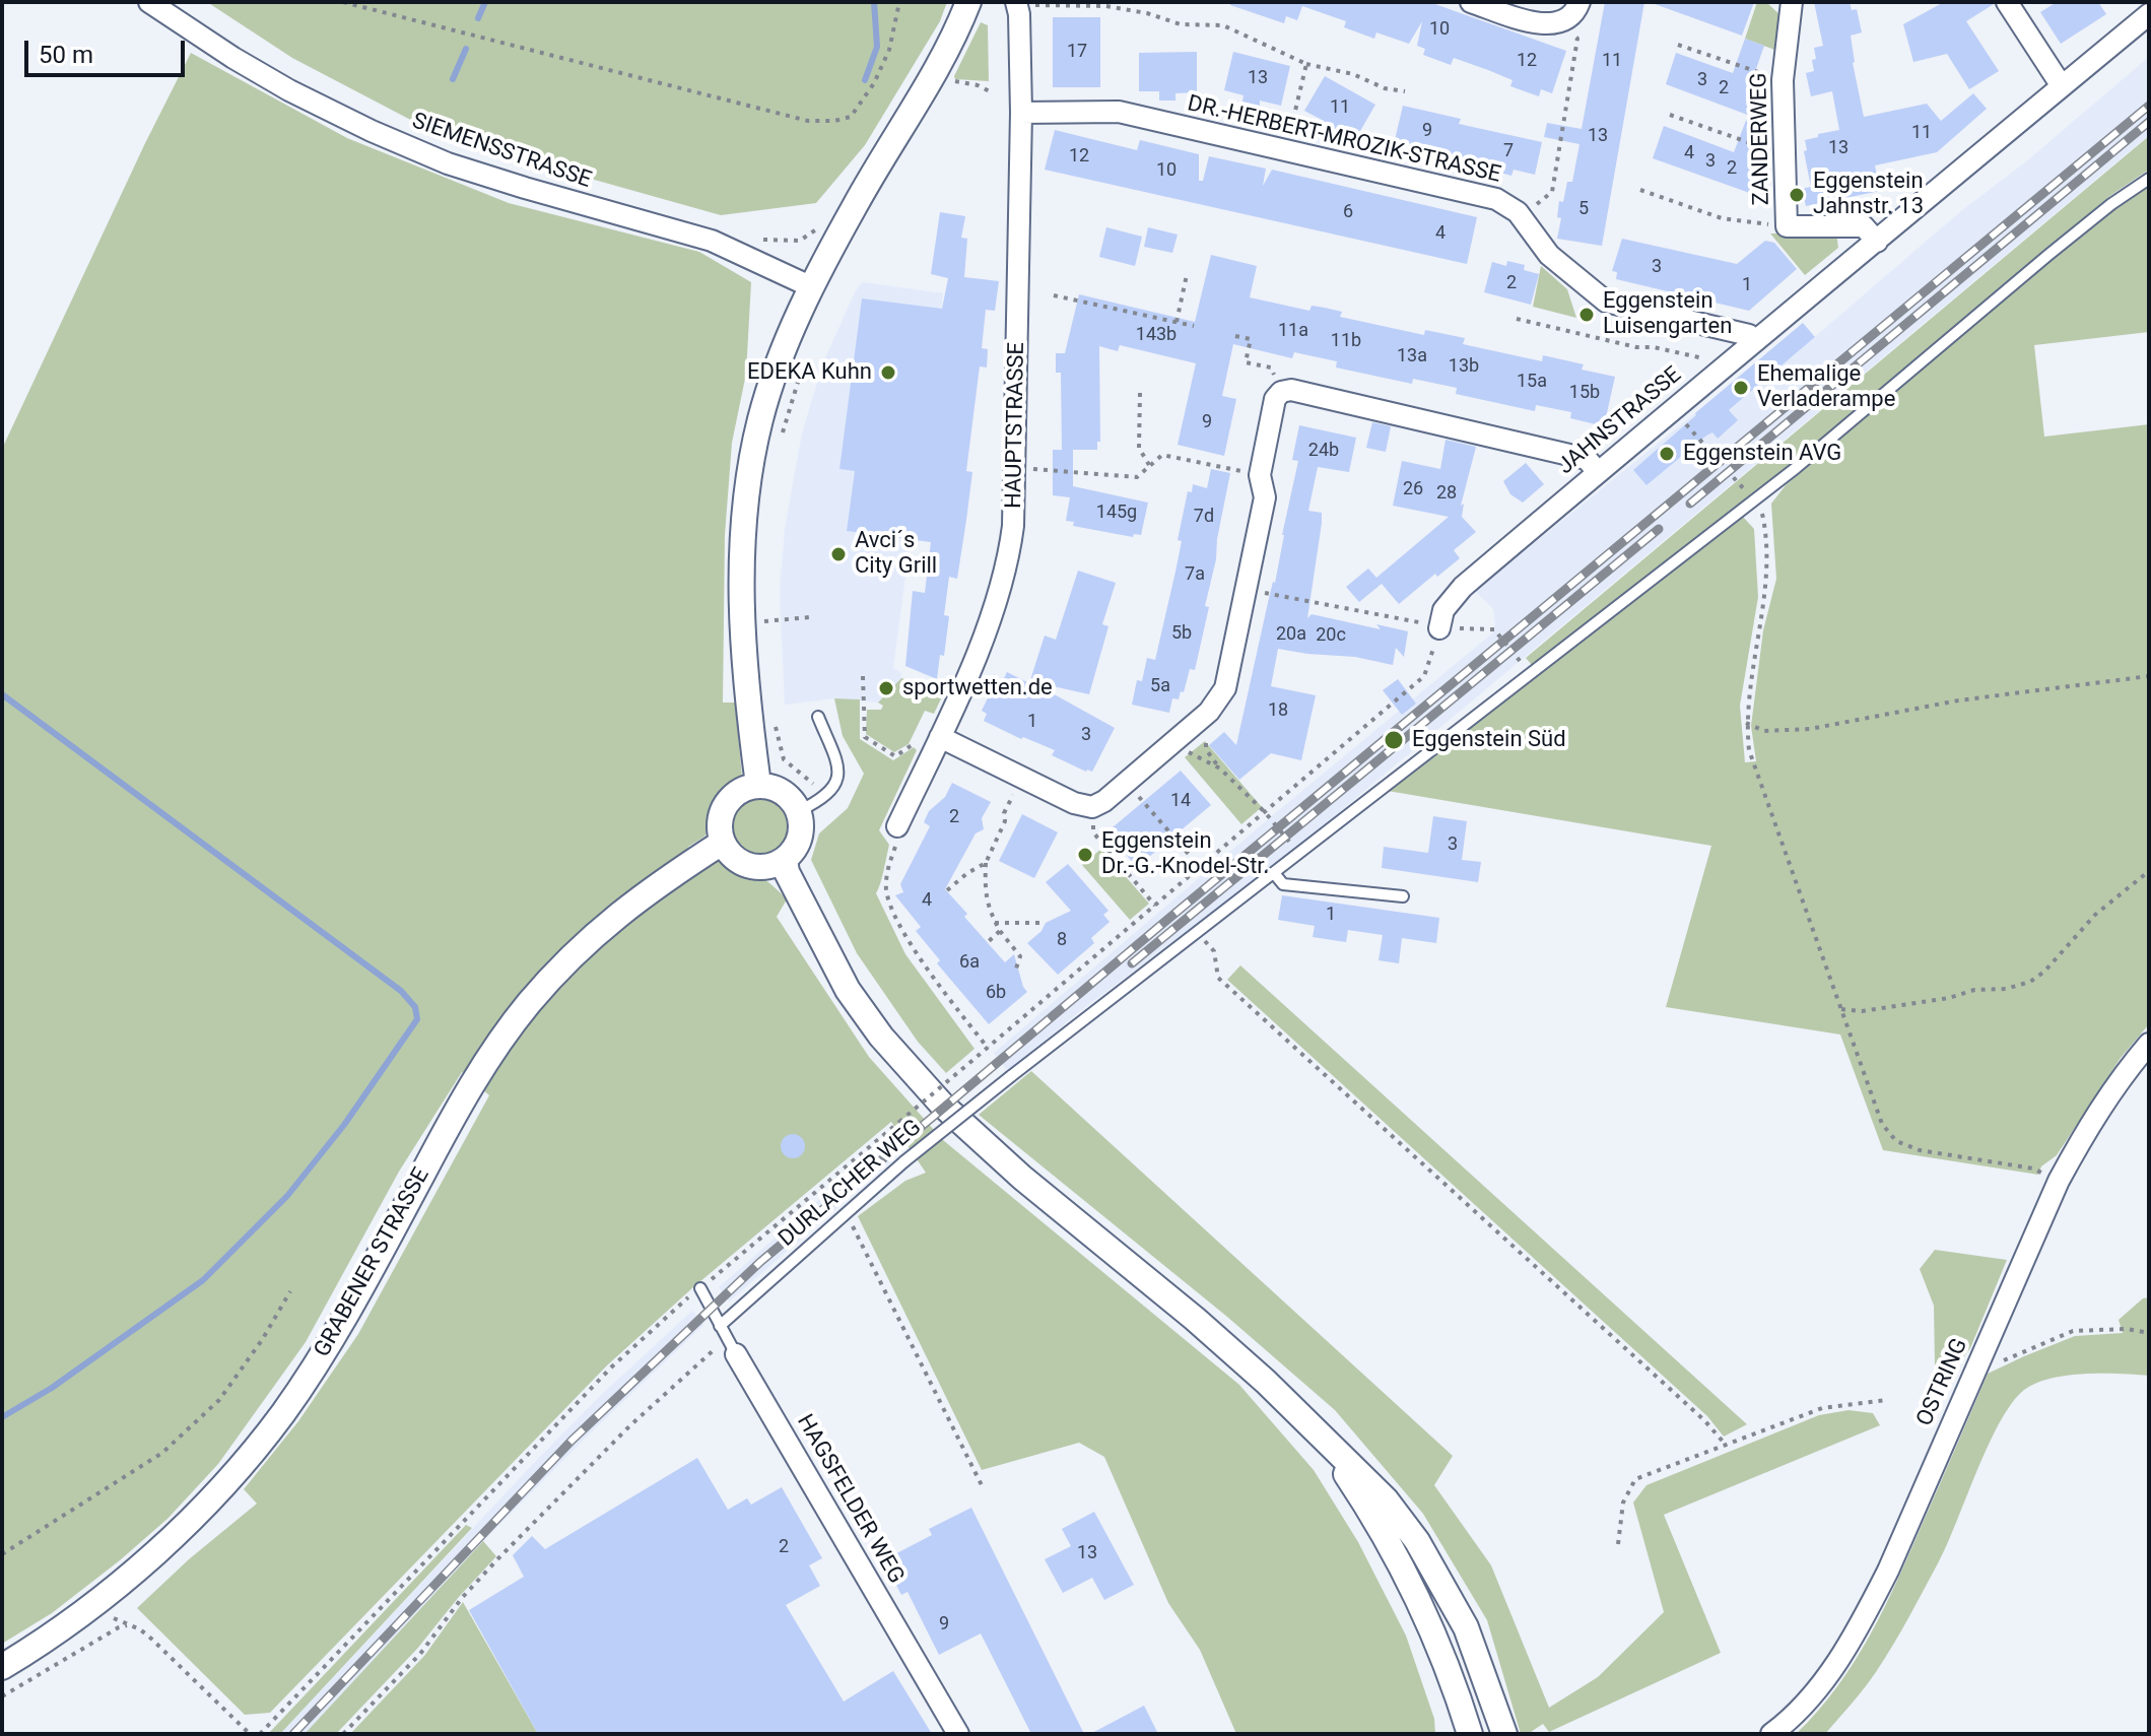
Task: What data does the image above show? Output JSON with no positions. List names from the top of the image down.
{
  "streets": {
    "street": [
      "ZANDERWEG",
      "DR.-HERBERT-MROZIK-STRASSE",
      "SIEMENSSTRASSE",
      "JAHNSTRASSE",
      "HAUPTSTRASSE",
      "GRABENER STRASSE",
      "OSTRING",
      "HAGSFELDER WEG"
    ],
    "lane": ["DURLACHER WEG"]
  },
  "crossings": [
    ["ZANDERWEG", "JAHNSTRASSE"],
    ["DR.-HERBERT-MROZIK-STRASSE", "JAHNSTRASSE"],
    ["DR.-HERBERT-MROZIK-STRASSE", "HAUPTSTRASSE"],
    ["DURLACHER WEG", "HAGSFELDER WEG"]
  ],
  "places": [
    "Eggenstein Jahnstr. 13",
    "Eggenstein Luisengarten",
    "EDEKA Kuhn",
    "Ehemalige Verladerampe",
    "Eggenstein AVG",
    "Avci´s City Grill",
    "sportwetten.de",
    "Eggenstein Süd",
    "Eggenstein Dr.-G.-Knodel-Str."
  ],
  "house_numbers": [
    "10",
    "17",
    "12",
    "11",
    "13",
    "3",
    "2",
    "11",
    "9",
    "11",
    "13",
    "13",
    "7",
    "4",
    "12",
    "3",
    "2",
    "10",
    "5",
    "6",
    "4",
    "3",
    "2",
    "1",
    "11a",
    "143b",
    "11b",
    "13a",
    "13b",
    "15a",
    "15b",
    "9",
    "24b",
    "26",
    "28",
    "145g",
    "7d",
    "7a",
    "5b",
    "20a",
    "20c",
    "5a",
    "18",
    "1",
    "3",
    "14",
    "2",
    "3",
    "4",
    "1",
    "8",
    "6a",
    "6b",
    "2",
    "13",
    "9"
  ],
  "scale_bar": "50 m"
}
